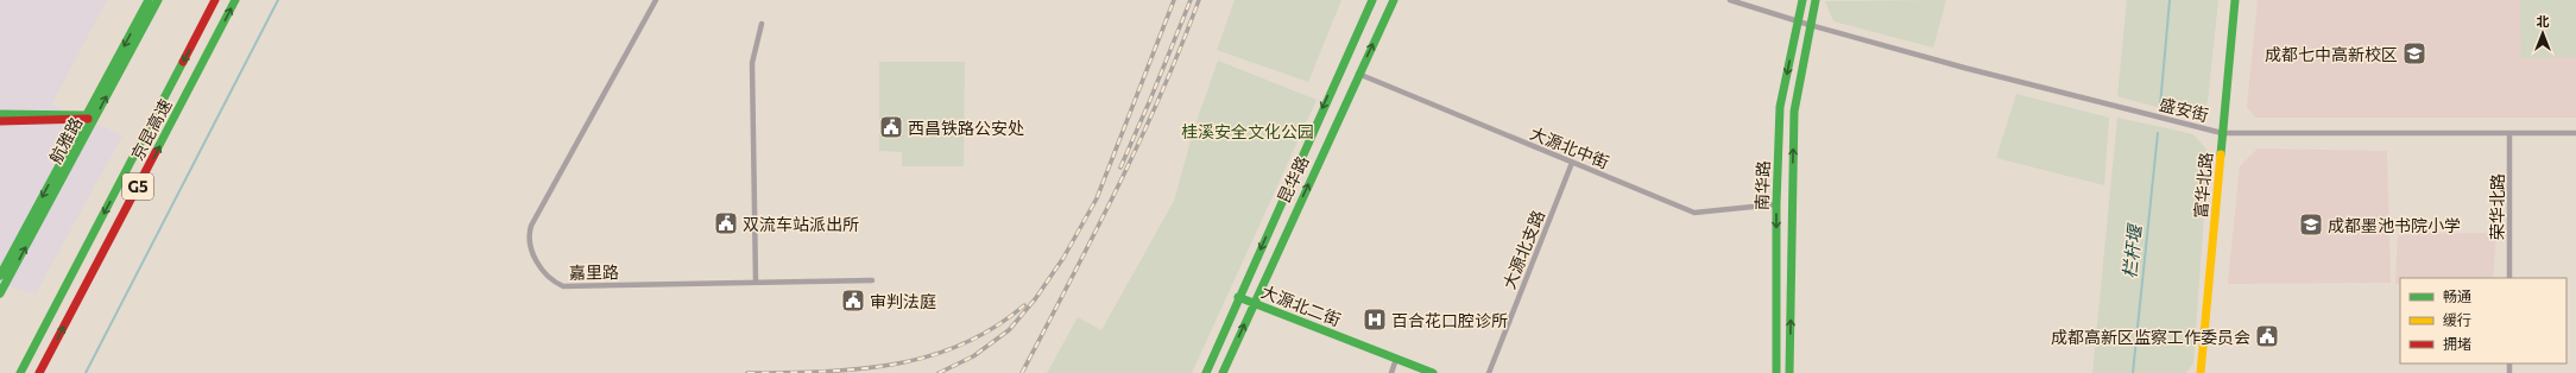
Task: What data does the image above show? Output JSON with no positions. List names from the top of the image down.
{
  "streets": {
    "main road": [
      "京昆高速",
      "航雅路",
      "昆华路",
      "南华路",
      "富华北路",
      "G5",
      "大源北二街"
    ],
    "street": [
      "盛安街",
      "大源北中街",
      "荣华北路",
      "大源北支路",
      "嘉里路"
    ]
  },
  "crossings": [
    ["盛安街", "南华路"],
    ["盛安街", "富华北路"],
    ["盛安街", "荣华北路"],
    ["大源北中街", "昆华路"],
    ["大源北中街", "南华路"],
    ["大源北中街", "大源北支路"],
    ["昆华路", "大源北二街"]
  ],
  "water": ["栏杆堰"],
  "parks": ["桂溪安全文化公园"],
  "places": {
    "school or university": ["成都七中高新校区", "成都墨池书院小学"],
    "public building": [
      "西昌铁路公安处",
      "双流车站派出所",
      "审判法庭",
      "成都高新区监察工作委员会"
    ],
    "hospital": ["百合花口腔诊所"]
  },
  "legend": ["畅通", "缓行", "拥堵"],
  "north": "top"
}
